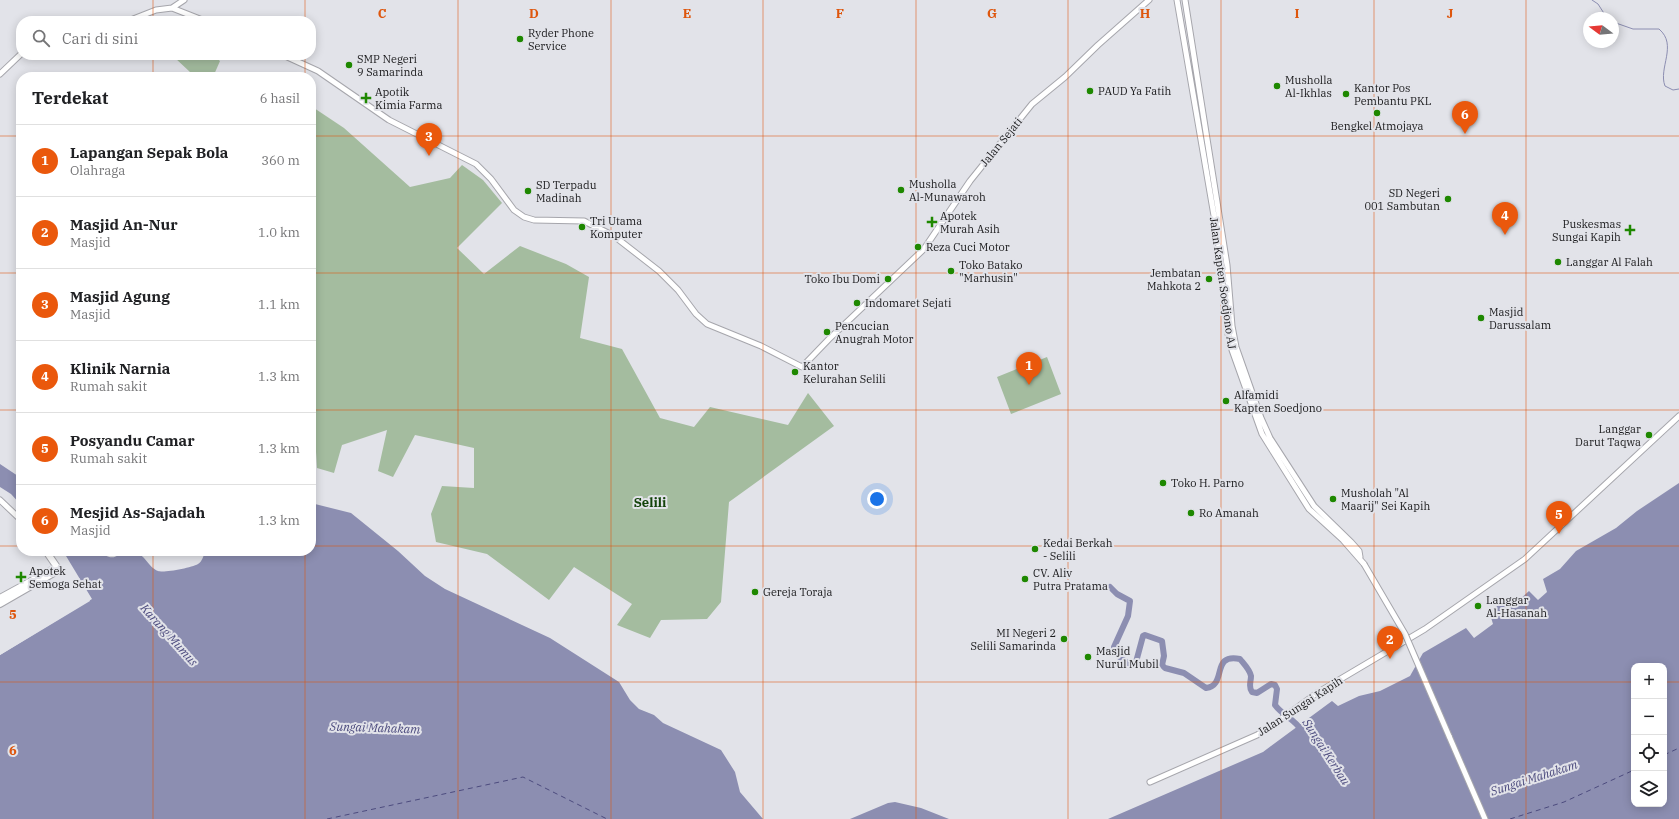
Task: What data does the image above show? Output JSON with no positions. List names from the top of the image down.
{
  "streets": {
    "main road": ["Jalan Sejati", "Jalan Kapten Soedjono AJ", "Jalan Sungai Kapih"]
  },
  "districts": ["Selili"],
  "water": ["Karang Mumus", "Sungai Mahakam", "Sungai Kerbau"],
  "places": {
    "other": [
      "Ryder Phone Service",
      "SMP Negeri 9 Samarinda",
      "Musholla Al-Ikhlas",
      "PAUD Ya Fatih",
      "Kantor Pos Pembantu PKL",
      "Bengkel Atmojaya",
      "Musholla Al-Munawaroh",
      "SD Terpadu Madinah",
      "SD Negeri 001 Sambutan",
      "Tri Utama Komputer",
      "Reza Cuci Motor",
      "Langgar Al Falah",
      "Toko Batako \"Marhusin\"",
      "Toko Ibu Domi",
      "Jembatan Mahkota 2",
      "Indomaret Sejati",
      "Masjid Darussalam",
      "Pencucian Anugrah Motor",
      "Kantor Kelurahan Selili",
      "Alfamidi Kapten Soedjono",
      "Langgar Darut Taqwa",
      "Toko H. Parno",
      "Musholah \"Al Maarij\" Sei Kapih",
      "Ro Amanah",
      "Kedai Berkah - Selili",
      "CV. Aliv Putra Pratama",
      "Gereja Toraja",
      "Langgar Al-Hasanah",
      "MI Negeri 2 Selili Samarinda",
      "Masjid Nurul Mubil"
    ],
    "health": [
      "Apotik Kimia Farma",
      "Apotek Murah Asih",
      "Puskesmas Sungai Kapih",
      "Apotek Semoga Sehat"
    ]
  },
  "north": "left",
  "page": {
    "search": "Cari di sini",
    "heading": ["Terdekat", "6 hasil"],
    "pins": [
      "6",
      "3",
      "4",
      "1",
      "5",
      "2"
    ],
    "list": [
      {
        "mark": "1",
        "name": "Lapangan Sepak Bola",
        "note": "Olahraga",
        "value": "360 m"
      },
      {
        "mark": "2",
        "name": "Masjid An-Nur",
        "note": "Masjid",
        "value": "1.0 km"
      },
      {
        "mark": "3",
        "name": "Masjid Agung",
        "note": "Masjid",
        "value": "1.1 km"
      },
      {
        "mark": "4",
        "name": "Klinik Narnia",
        "note": "Rumah sakit",
        "value": "1.3 km"
      },
      {
        "mark": "5",
        "name": "Posyandu Camar",
        "note": "Rumah sakit",
        "value": "1.3 km"
      },
      {
        "mark": "6",
        "name": "Mesjid As-Sajadah",
        "note": "Masjid",
        "value": "1.3 km"
      }
    ],
    "map_buttons": ["+", "−"]
  },
  "grid": {
    "columns": [
      "C",
      "D",
      "E",
      "F",
      "G",
      "H",
      "I",
      "J"
    ],
    "rows": ["5", "6"]
  }
}
